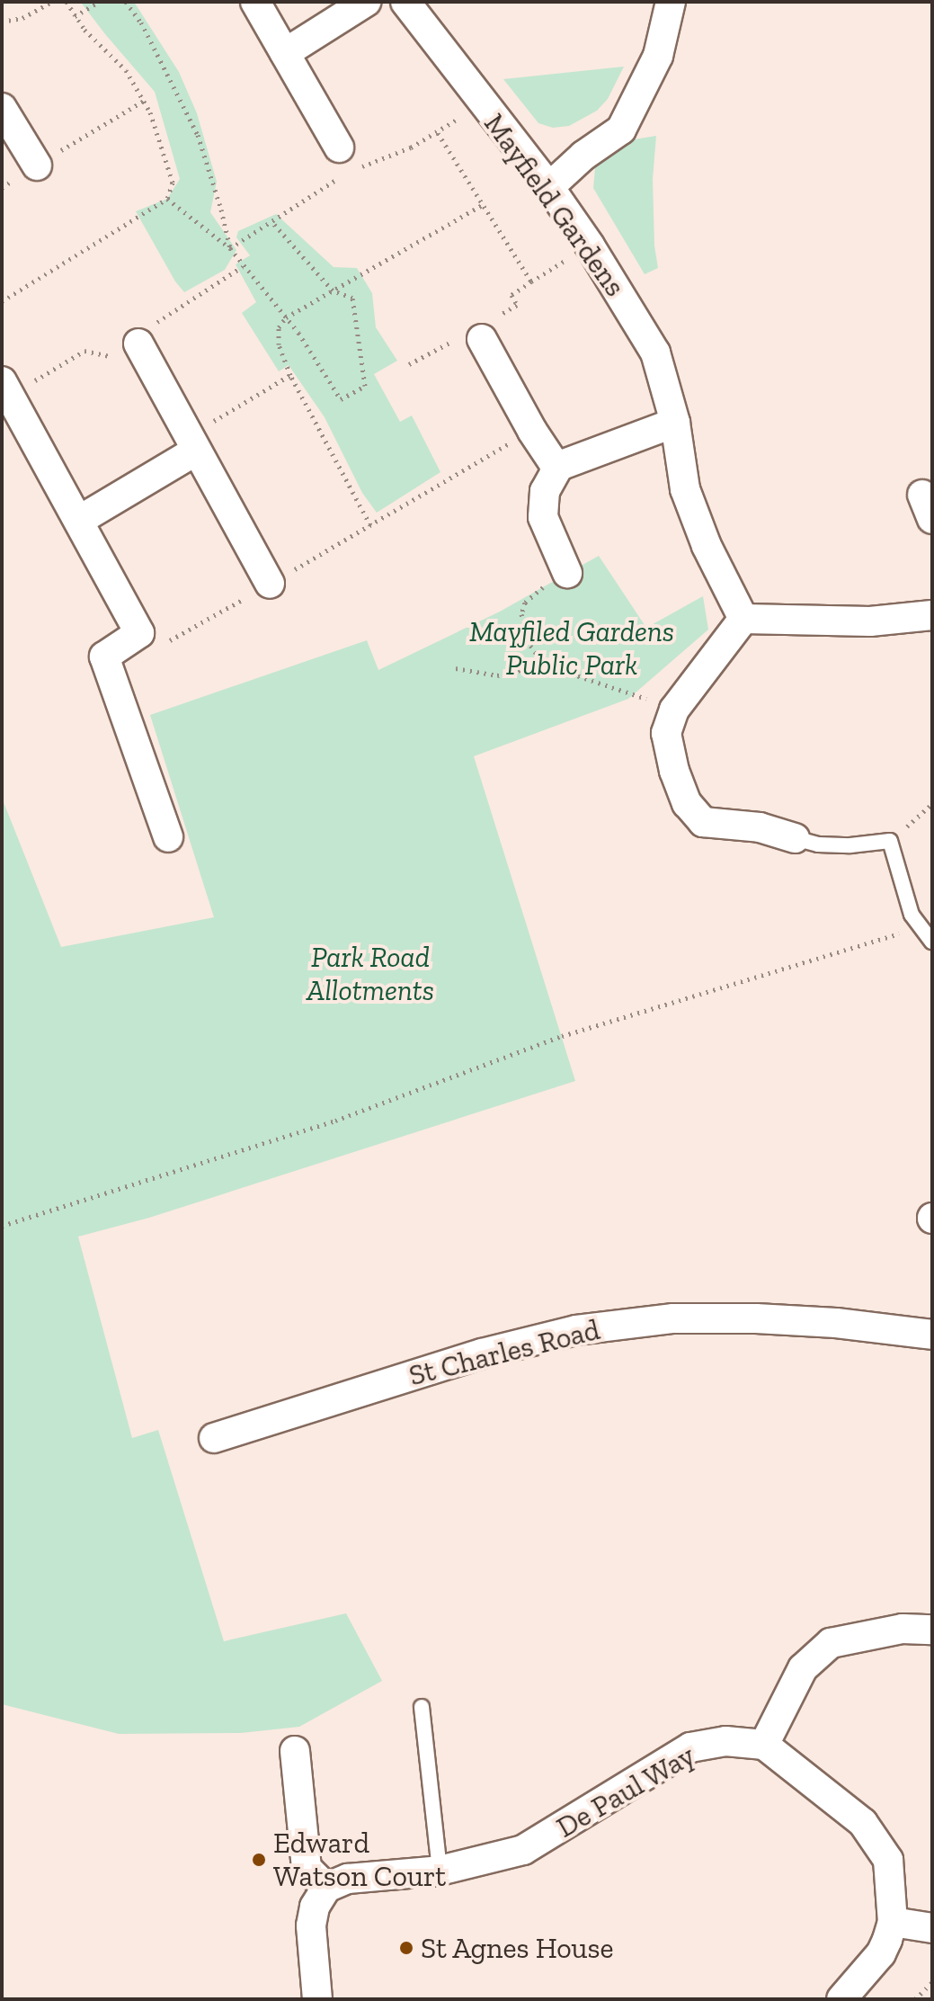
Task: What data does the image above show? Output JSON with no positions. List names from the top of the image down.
{
  "streets": {
    "street": ["Mayfield Gardens", "St Charles Road", "De Paul Way"]
  },
  "parks": ["Mayfiled Gardens Public Park", "Park Road Allotments"],
  "places": ["Edward Watson Court", "St Agnes House"]
}
